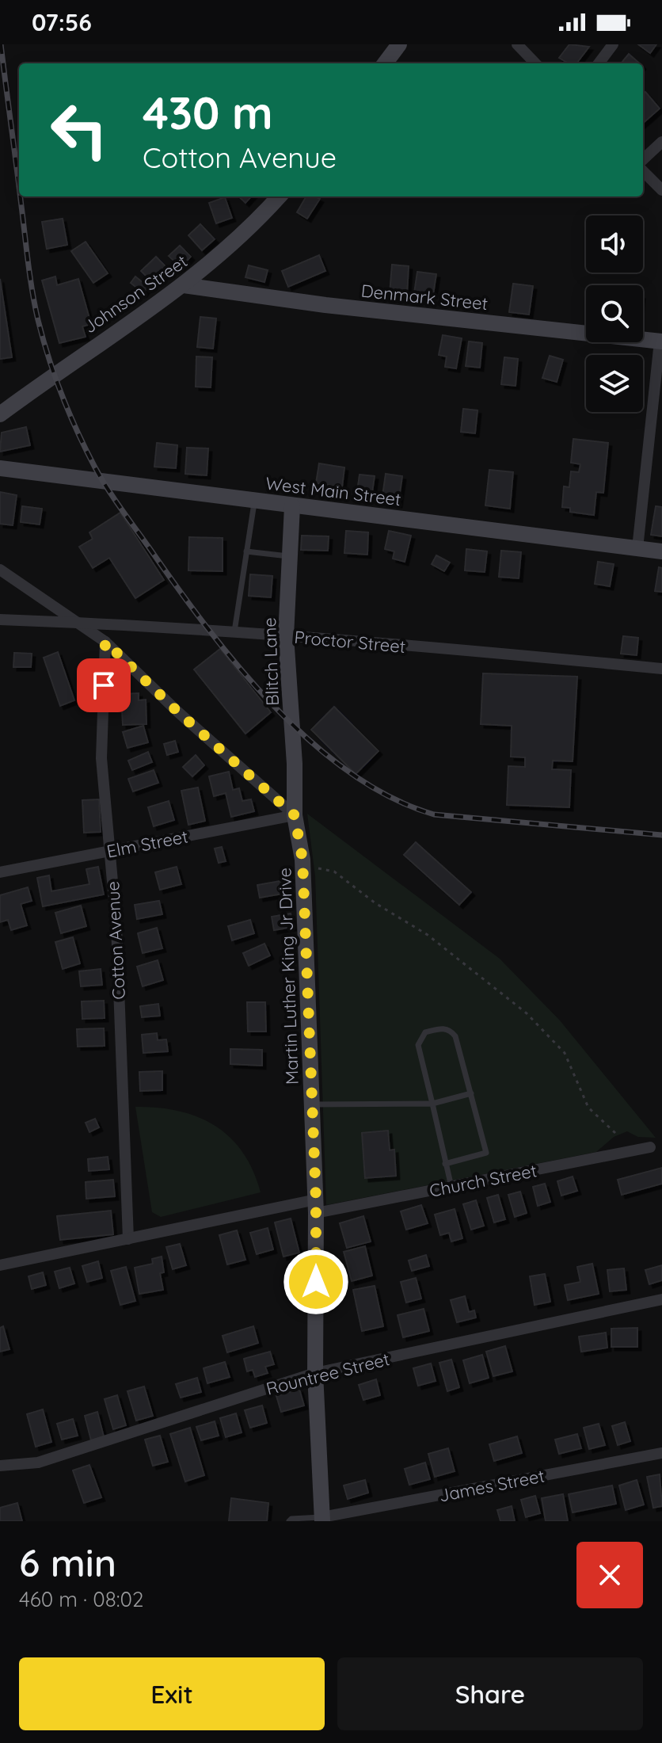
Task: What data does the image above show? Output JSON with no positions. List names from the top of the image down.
{
  "streets": {
    "street": [
      "Johnson Street",
      "Denmark Street",
      "West Main Street",
      "Proctor Street",
      "Blitch Lane",
      "Elm Street",
      "Cotton Avenue",
      "Martin Luther King Jr Drive",
      "Church Street",
      "Rountree Street",
      "James Street"
    ]
  },
  "crossings": [
    ["Johnson Street", "Denmark Street"],
    ["West Main Street", "Blitch Lane"],
    ["Proctor Street", "Blitch Lane"],
    ["Blitch Lane", "Elm Street"],
    ["Blitch Lane", "Martin Luther King Jr Drive"],
    ["Elm Street", "Cotton Avenue"],
    ["Elm Street", "Martin Luther King Jr Drive"],
    ["Cotton Avenue", "Church Street"],
    ["Martin Luther King Jr Drive", "Church Street"],
    ["Martin Luther King Jr Drive", "Rountree Street"],
    ["Martin Luther King Jr Drive", "James Street"]
  ],
  "page": {
    "status": "07:56",
    "turn": ["430 m", "Cotton Avenue"],
    "heading": ["6 min", "460 m · 08:02"],
    "buttons": ["Exit", "Share"]
  }
}
